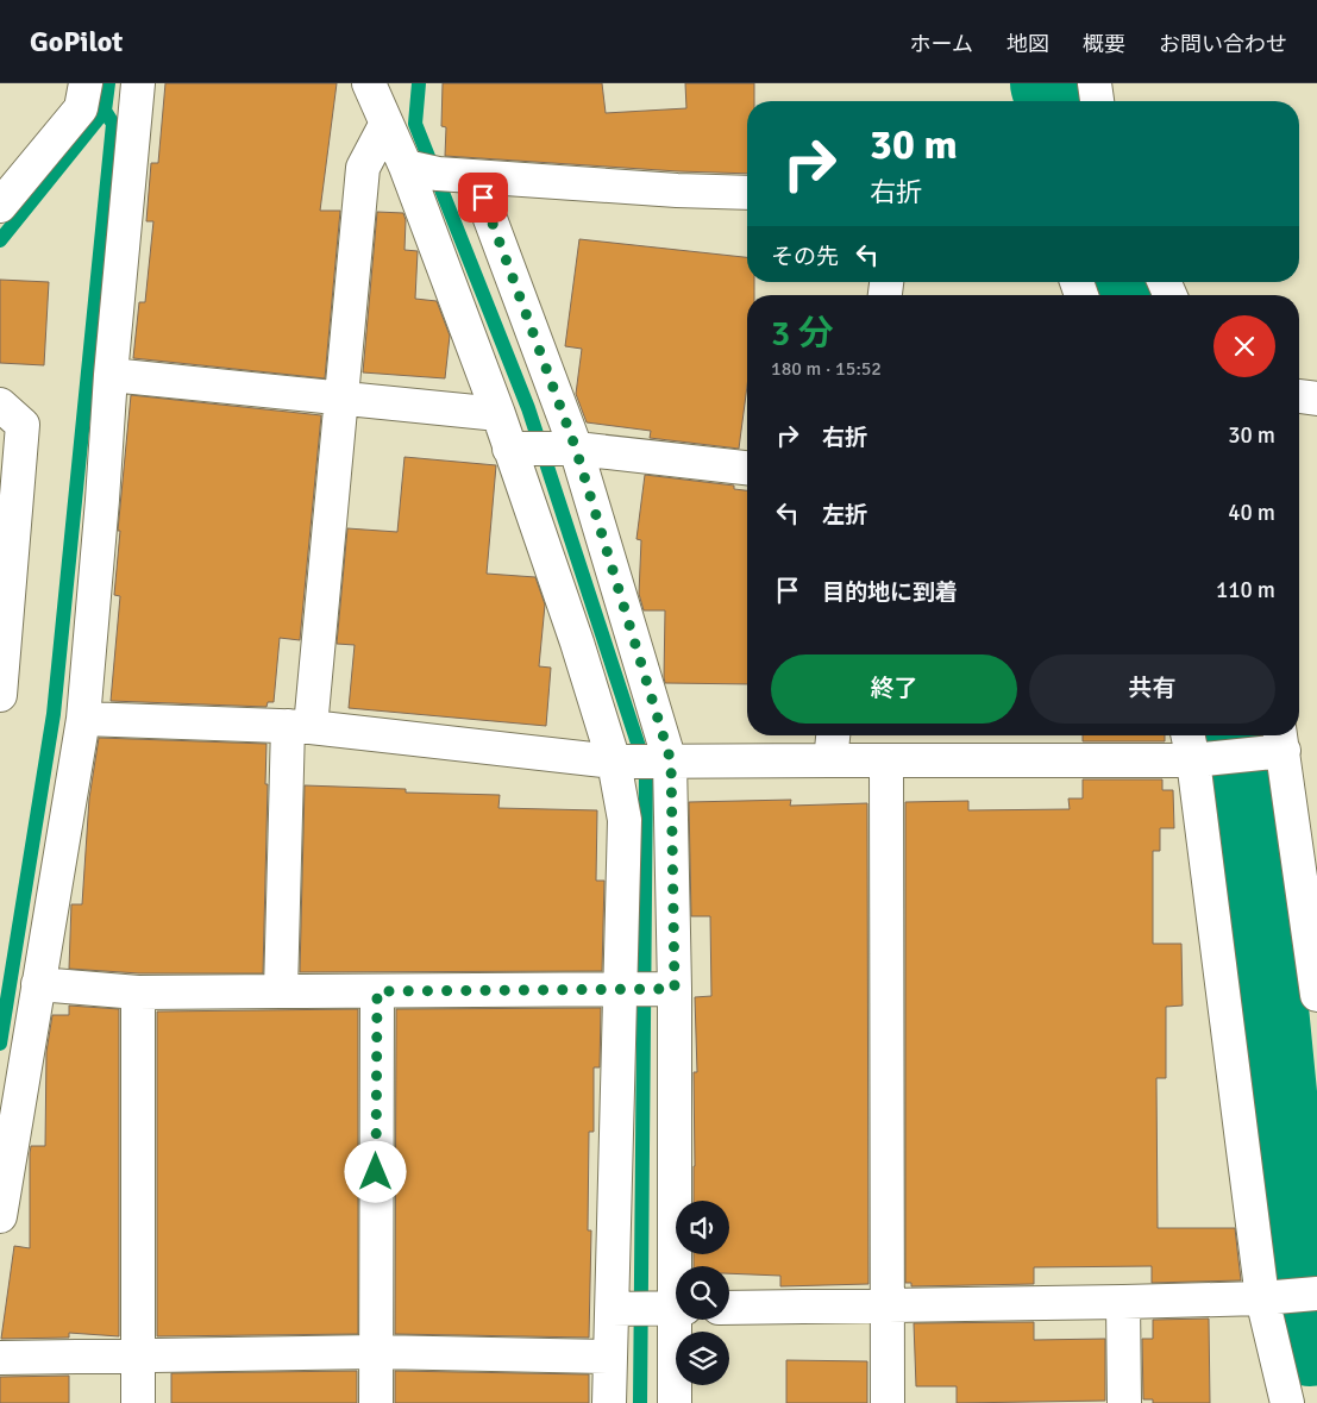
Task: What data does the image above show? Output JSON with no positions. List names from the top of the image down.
{
  "page": {
    "header": "GoPilot",
    "nav": [
      "ホーム",
      "地図",
      "概要",
      "お問い合わせ"
    ],
    "turn": ["30 m", "右折"],
    "then": "その先",
    "heading": ["3 分", "180 m · 15:52"],
    "list": [
      {
        "name": "右折",
        "value": "30 m"
      },
      {
        "name": "左折",
        "value": "40 m"
      },
      {
        "name": "目的地に到着",
        "value": "110 m"
      }
    ],
    "buttons": ["終了", "共有"]
  }
}
